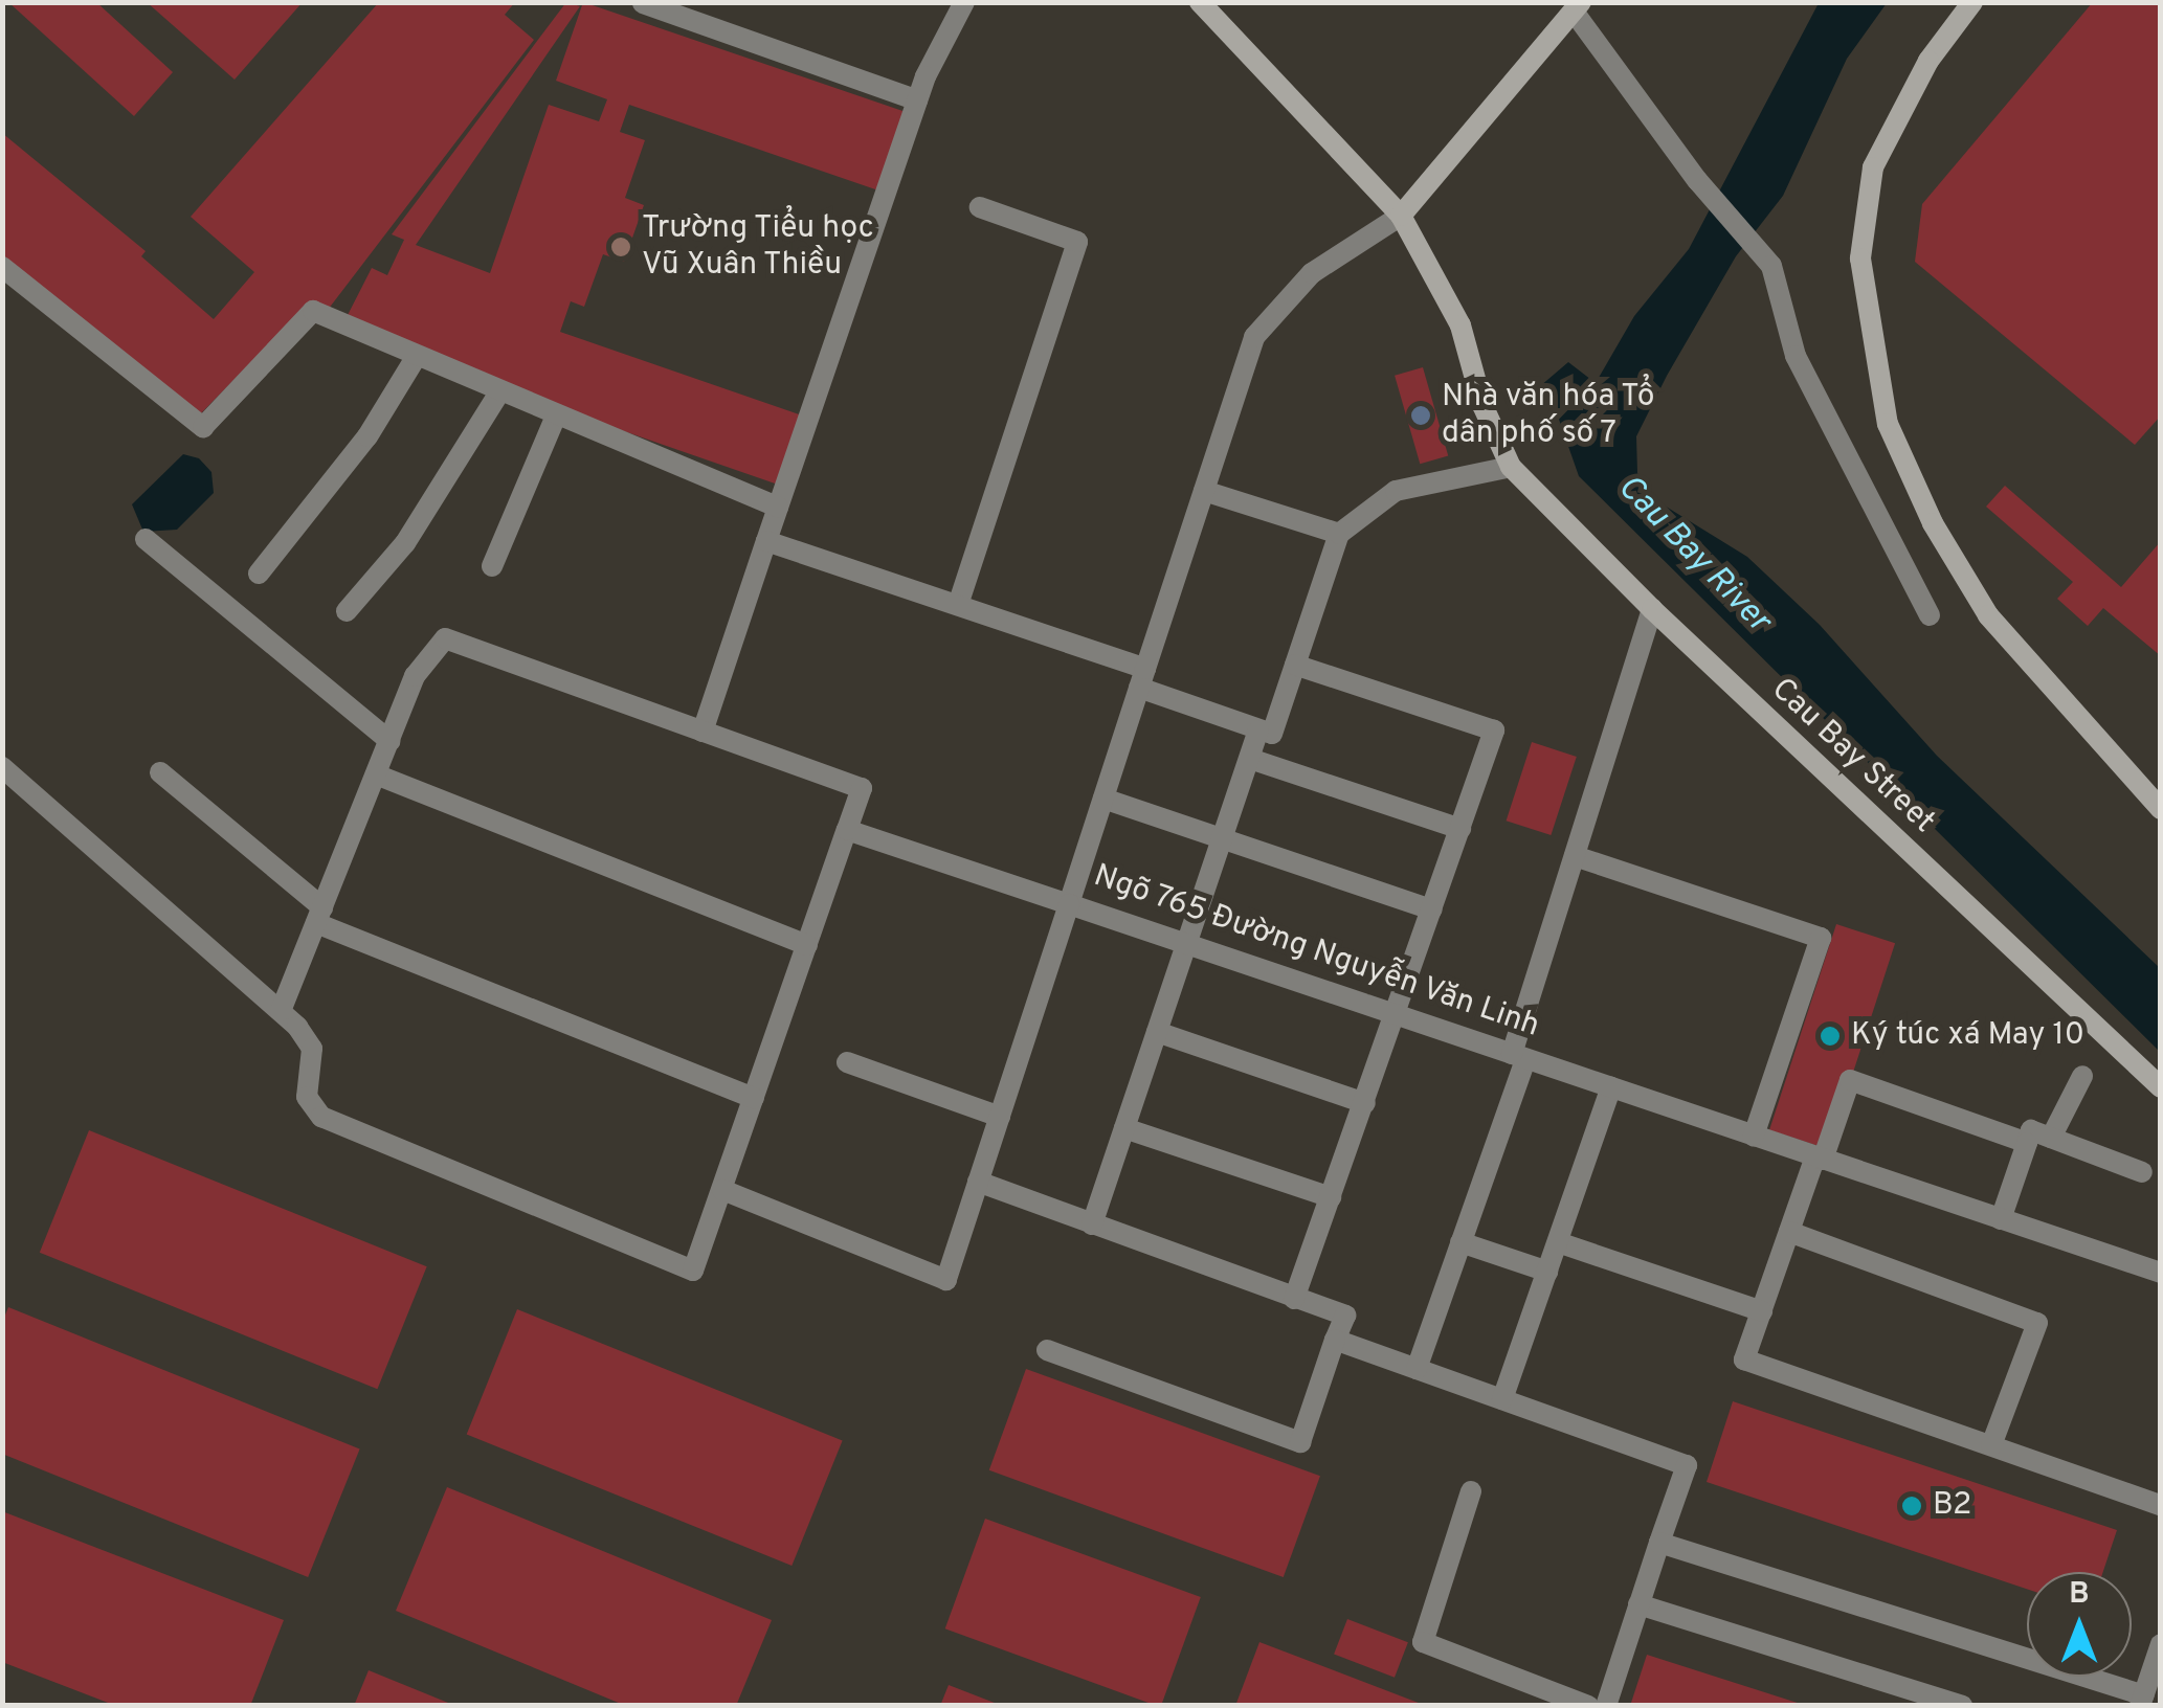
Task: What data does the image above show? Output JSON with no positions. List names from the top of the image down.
{
  "streets": {
    "street": ["Cau Bay Street", "Ngõ 765 Đường Nguyễn Văn Linh"]
  },
  "crossings": [
    ["Cau Bay Street", "Ngõ 765 Đường Nguyễn Văn Linh"]
  ],
  "water": ["Cau Bay River"],
  "places": [
    "Trường Tiểu học Vũ Xuân Thiều",
    "Nhà văn hóa Tổ dân phố số 7",
    "Ký túc xá May 10",
    "B2"
  ],
  "north": "top"
}
